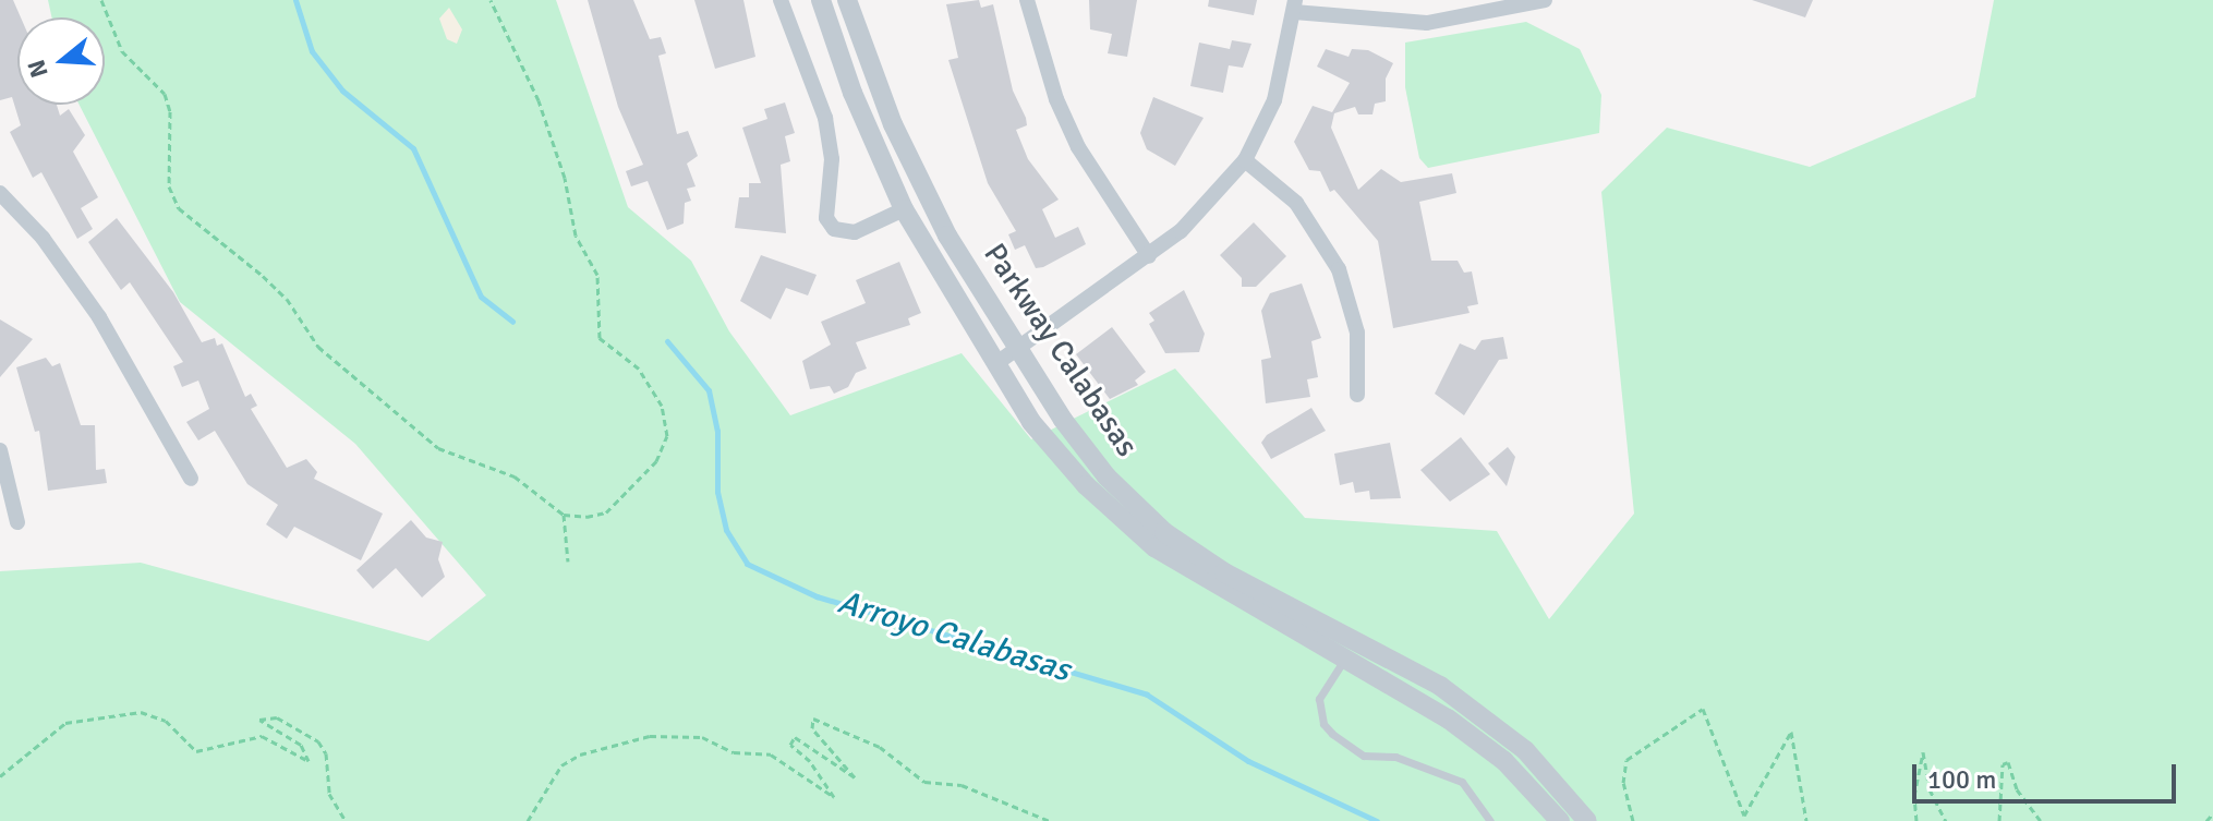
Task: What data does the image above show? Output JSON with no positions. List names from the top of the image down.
{
  "streets": {
    "street": ["Parkway Calabasas"]
  },
  "water": ["Arroyo Calabasas"],
  "scale_bar": "100 m",
  "north": "left"
}
